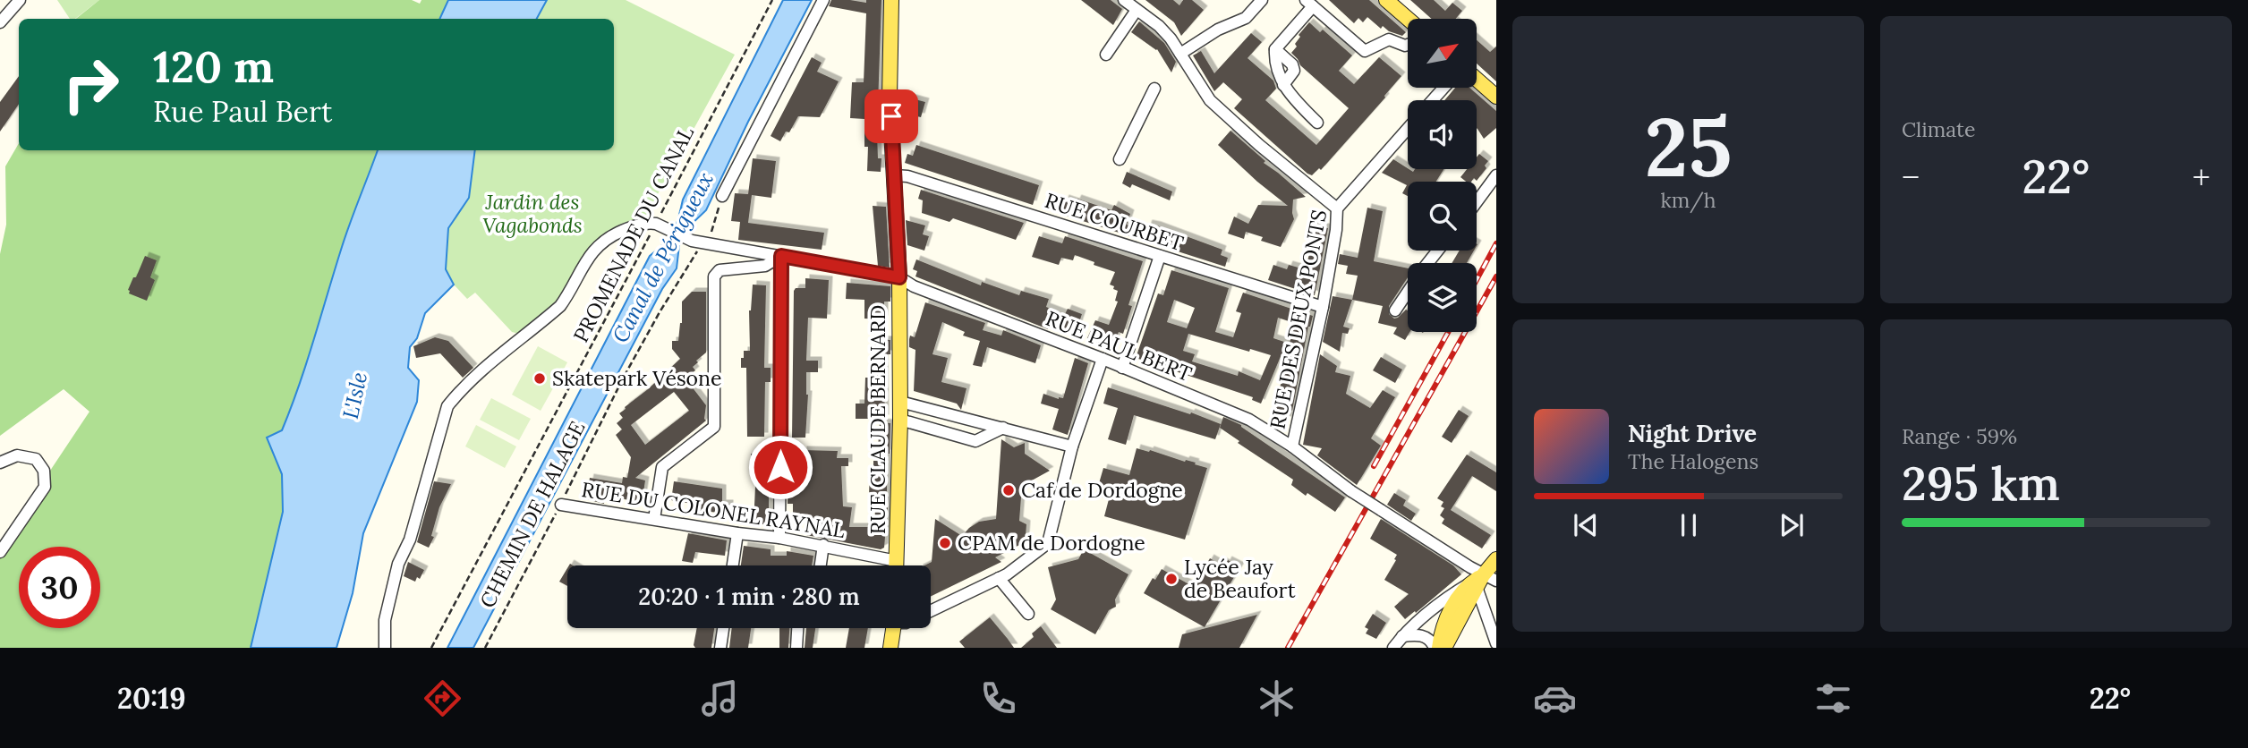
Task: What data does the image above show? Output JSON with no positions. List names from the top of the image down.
{
  "streets": {
    "main road": ["RUE CLAUDE BERNARD"],
    "street": [
      "RUE COURBET",
      "RUE DES DEUX PONTS",
      "RUE PAUL BERT",
      "RUE DU COLONEL RAYNAL"
    ],
    "path": ["PROMENADE DU CANAL", "CHEMIN DE HALAGE"]
  },
  "crossings": [
    ["RUE COURBET", "RUE DES DEUX PONTS"],
    ["RUE COURBET", "RUE CLAUDE BERNARD"],
    ["PROMENADE DU CANAL", "RUE PAUL BERT"],
    ["RUE DES DEUX PONTS", "RUE PAUL BERT"],
    ["RUE PAUL BERT", "RUE CLAUDE BERNARD"],
    ["RUE PAUL BERT", "CHEMIN DE HALAGE"],
    ["RUE CLAUDE BERNARD", "RUE DU COLONEL RAYNAL"],
    ["RUE DU COLONEL RAYNAL", "CHEMIN DE HALAGE"]
  ],
  "water": ["Canal de Périgueux", "L'Isle"],
  "parks": ["Jardin des Vagabonds"],
  "places": [
    "Skatepark Vésone",
    "Caf de Dordogne",
    "CPAM de Dordogne",
    "Lycée Jay de Beaufort"
  ],
  "north": "top right",
  "page": {
    "tile": [
      ["25", "km/h"],
      "Climate",
      ["Range · 59%", "295 km"]
    ],
    "turn": ["120 m", "Rue Paul Bert"],
    "heat": ["−", "22°", "+"],
    "song": ["Night Drive", "The Halogens"],
    "limit": "30",
    "trip": "20:20 · 1 min · 280 m",
    "tabs": ["20:19", "22°"]
  }
}
